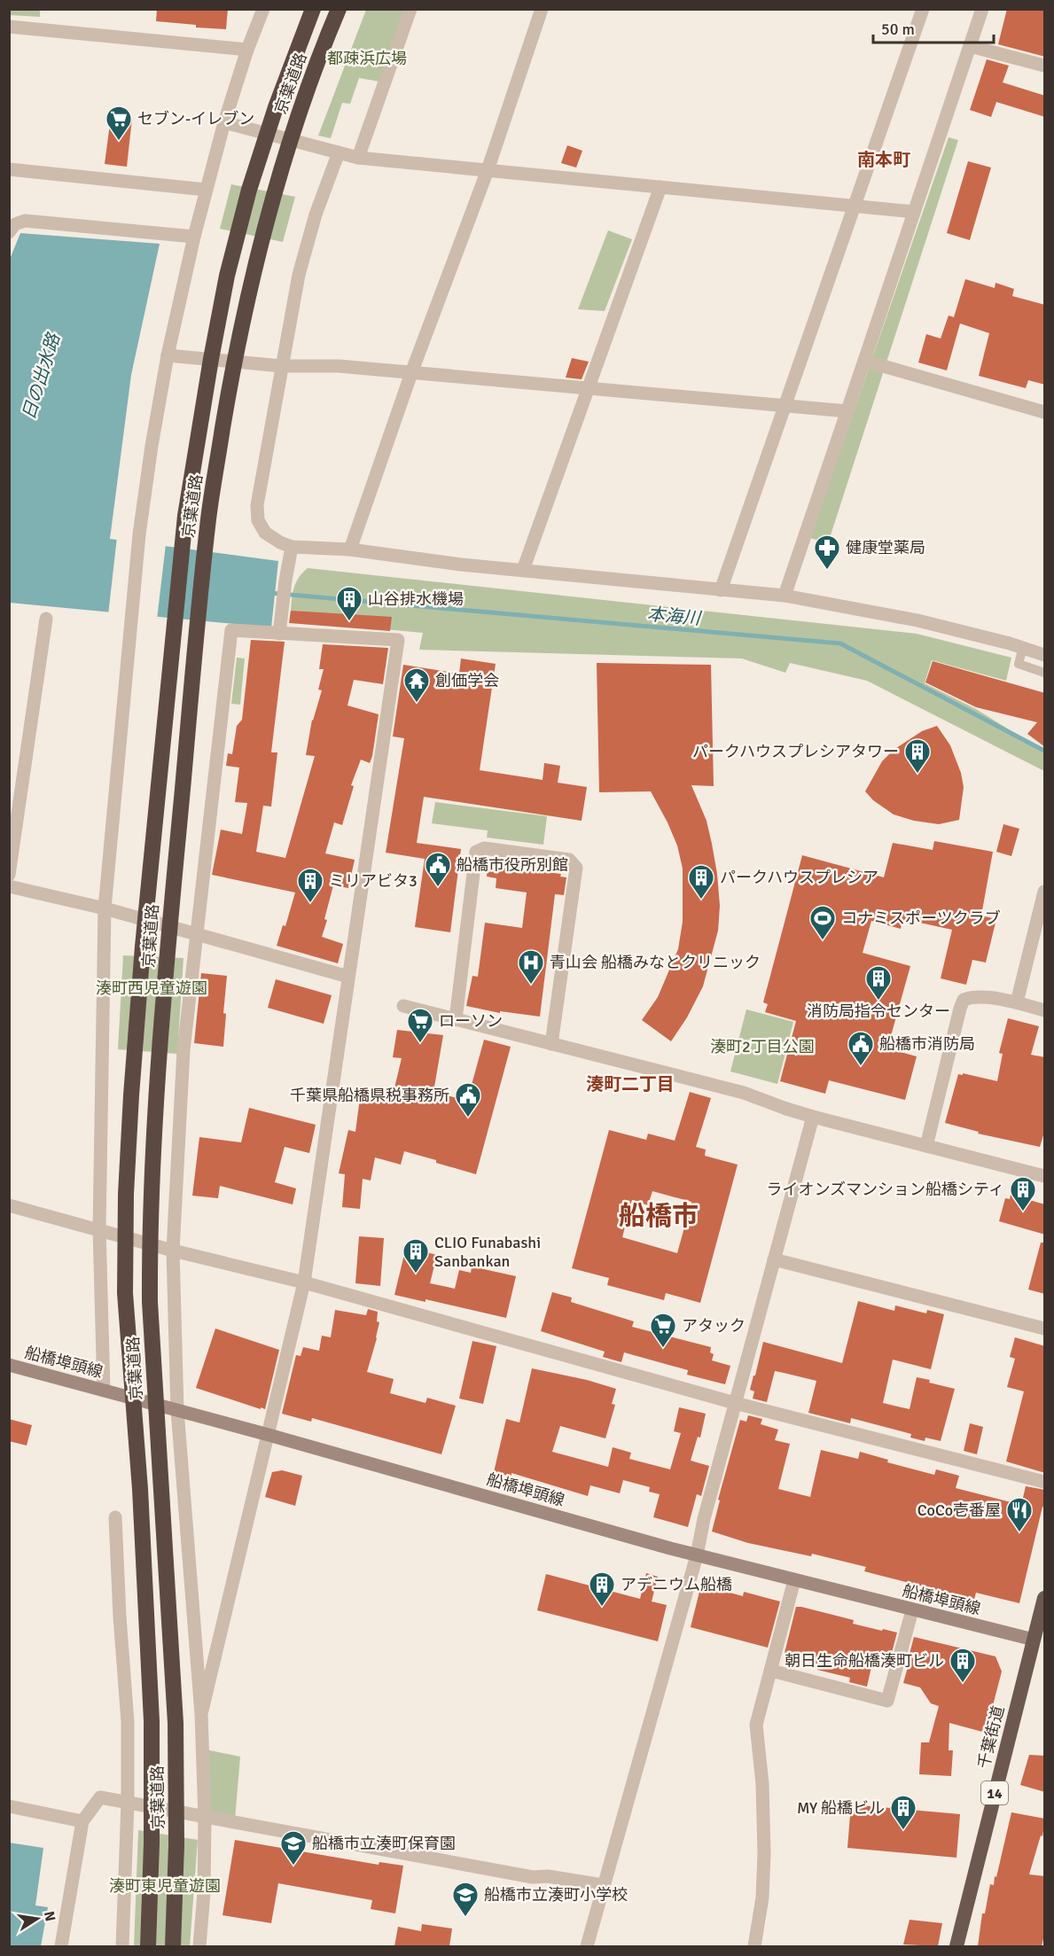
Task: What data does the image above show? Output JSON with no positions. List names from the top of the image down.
{
  "streets": {
    "highway": ["京葉道路", "千葉街道", "14"],
    "main road": ["船橋埠頭線"]
  },
  "crossings": [
    ["船橋埠頭線", "千葉街道"]
  ],
  "districts": ["南本町", "湊町二丁目", "船橋市"],
  "water": ["日の出水路", "本海川"],
  "parks": [
    "都疎浜広場",
    "湊町西児童遊園",
    "湊町2丁目公園",
    "湊町東児童遊園"
  ],
  "places": {
    "supermarket": ["セブン-イレブン", "ローソン", "アタック"],
    "pharmacy": ["健康堂薬局"],
    "building": [
      "山谷排水機場",
      "パークハウスプレシアタワー",
      "パークハウスプレシア",
      "ミリアビタ3",
      "消防局指令センター",
      "ライオンズマンション船橋シティ",
      "CLIO Funabashi Sanbankan",
      "アデニウム船橋",
      "朝日生命船橋湊町ビル",
      "MY 船橋ビル"
    ],
    "temple": ["創価学会"],
    "public building": ["船橋市役所別館", "船橋市消防局", "千葉県船橋県税事務所"],
    "sports": ["コナミスポーツクラブ"],
    "hospital": ["青山会 船橋みなとクリニック"],
    "restaurant": ["CoCo壱番屋"],
    "school or university": ["船橋市立湊町保育園", "船橋市立湊町小学校"]
  },
  "scale_bar": "50 m",
  "north": "right"
}
